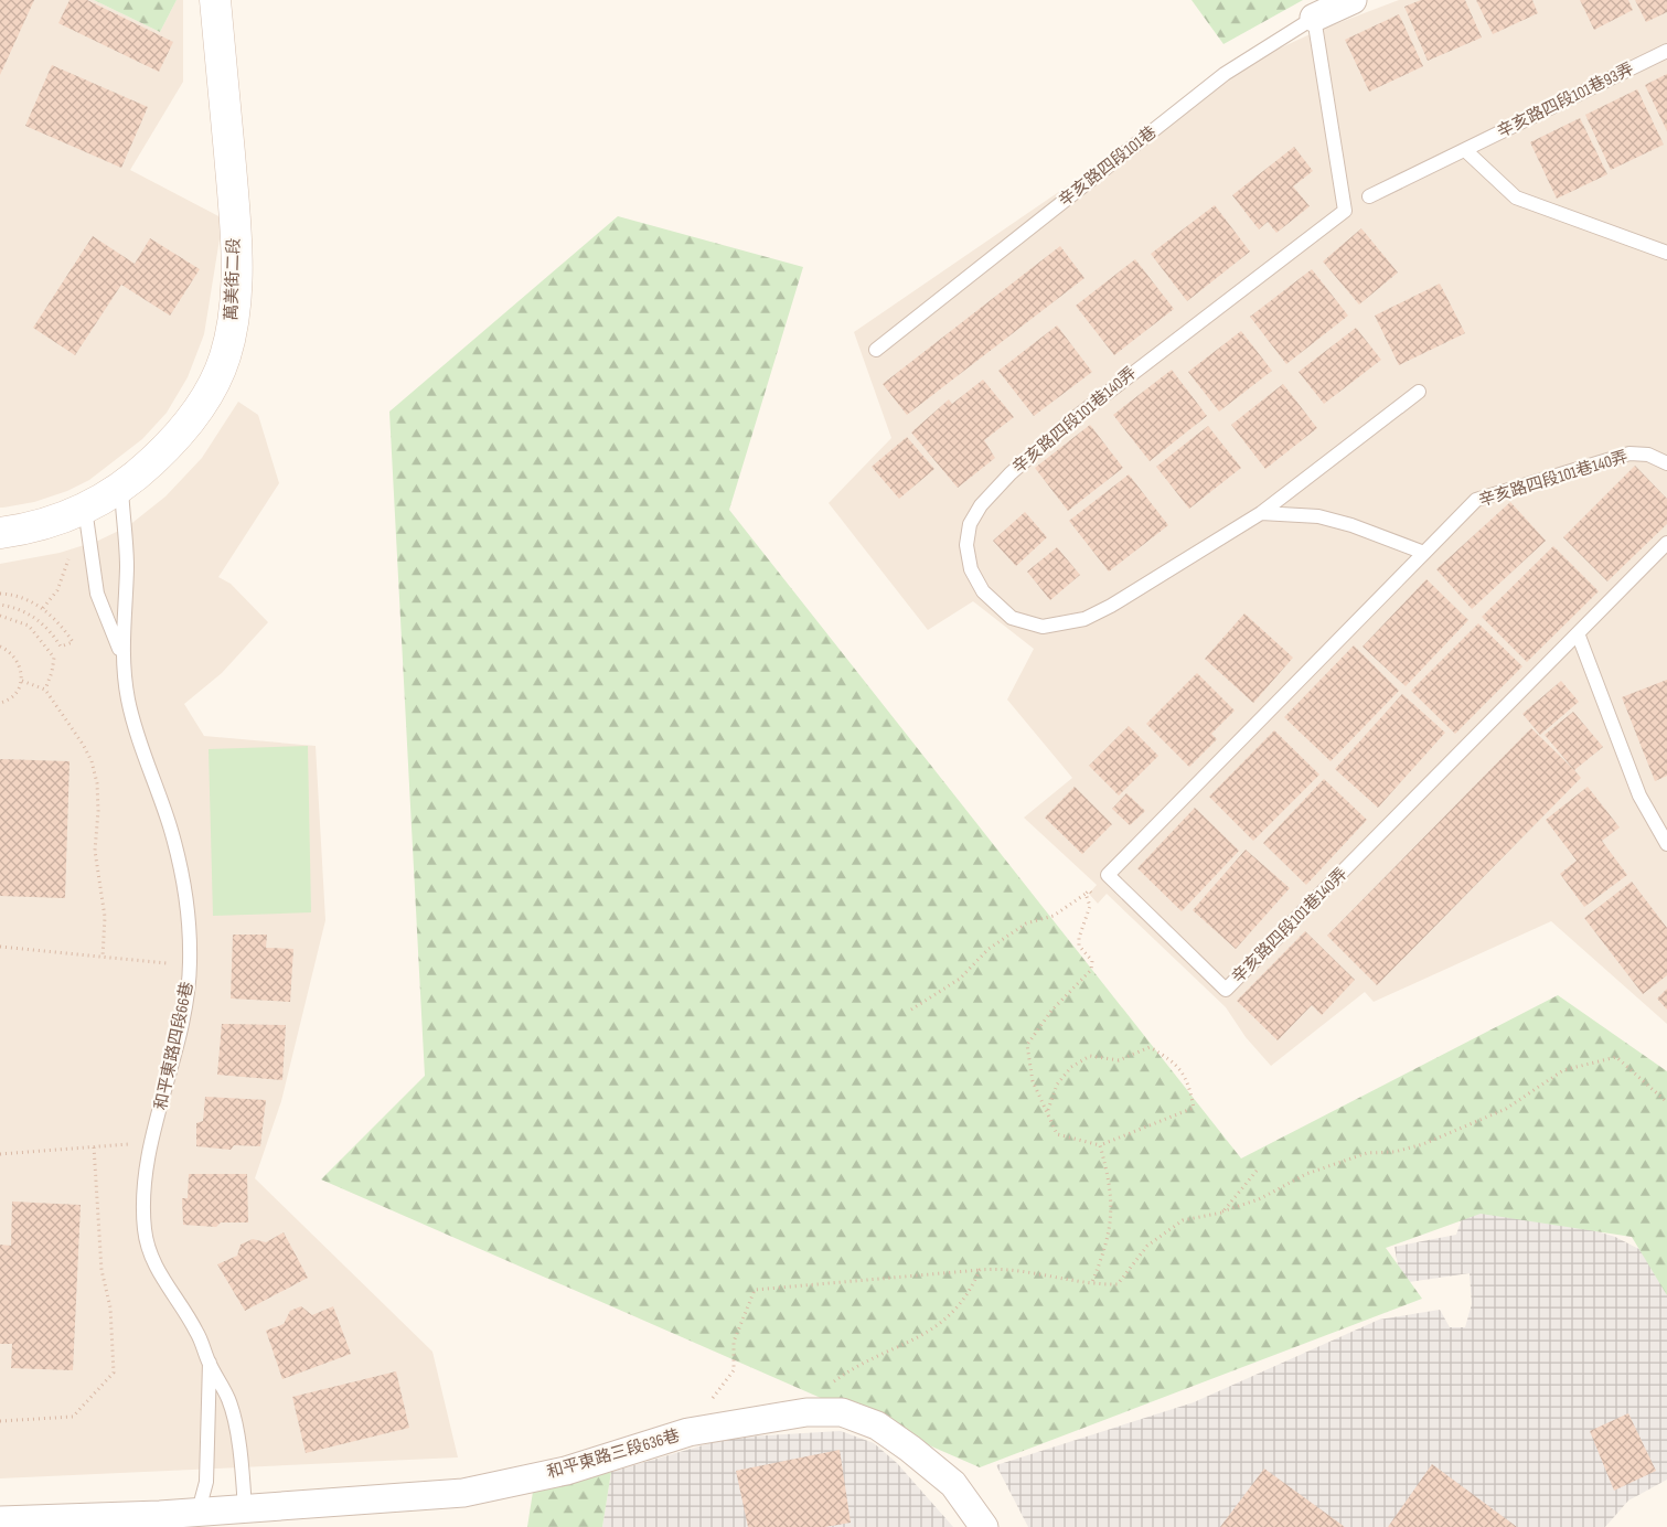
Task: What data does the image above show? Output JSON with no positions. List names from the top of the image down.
{
  "streets": {
    "street": ["辛亥路四段101巷", "萬美街二段", "和平東路三段636巷"],
    "lane": ["辛亥路四段101巷93弄", "辛亥路四段101巷140弄", "和平東路四段66巷"]
  },
  "crossings": [
    ["辛亥路四段101巷", "辛亥路四段101巷140弄"],
    ["萬美街二段", "和平東路四段66巷"],
    ["和平東路四段66巷", "和平東路三段636巷"]
  ]
}
